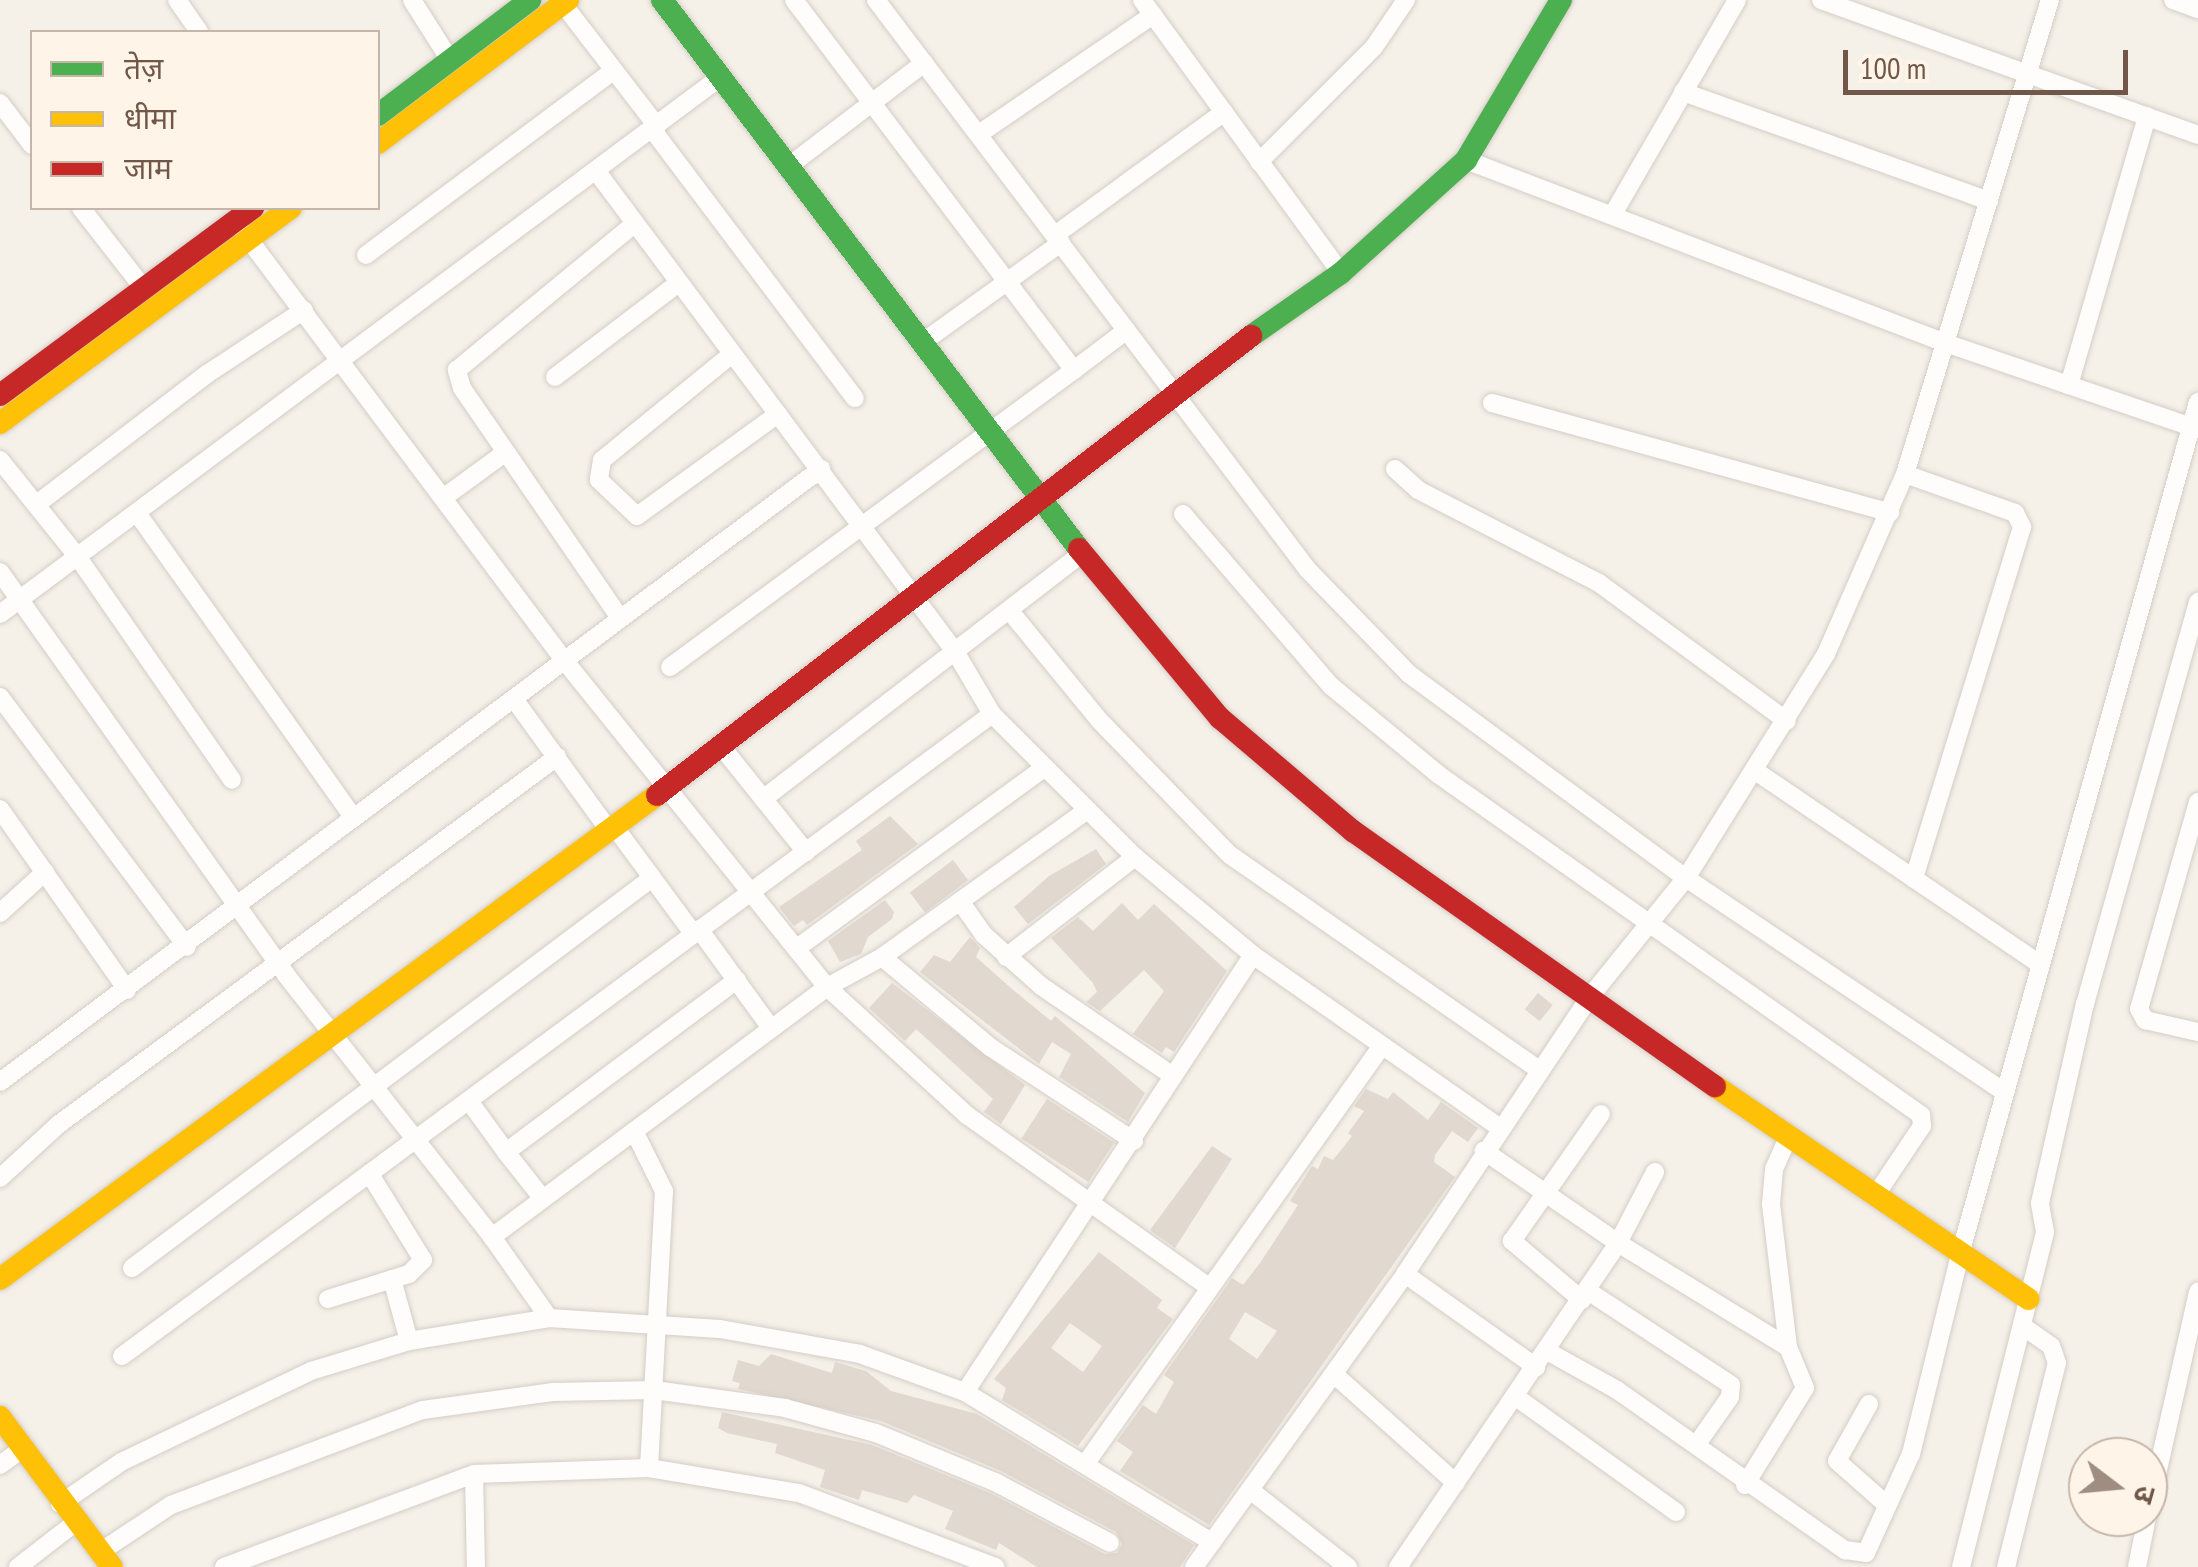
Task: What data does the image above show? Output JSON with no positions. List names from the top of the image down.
{
  "legend": ["तेज़", "धीमा", "जाम"],
  "scale_bar": "100 m",
  "north": "right"
}
